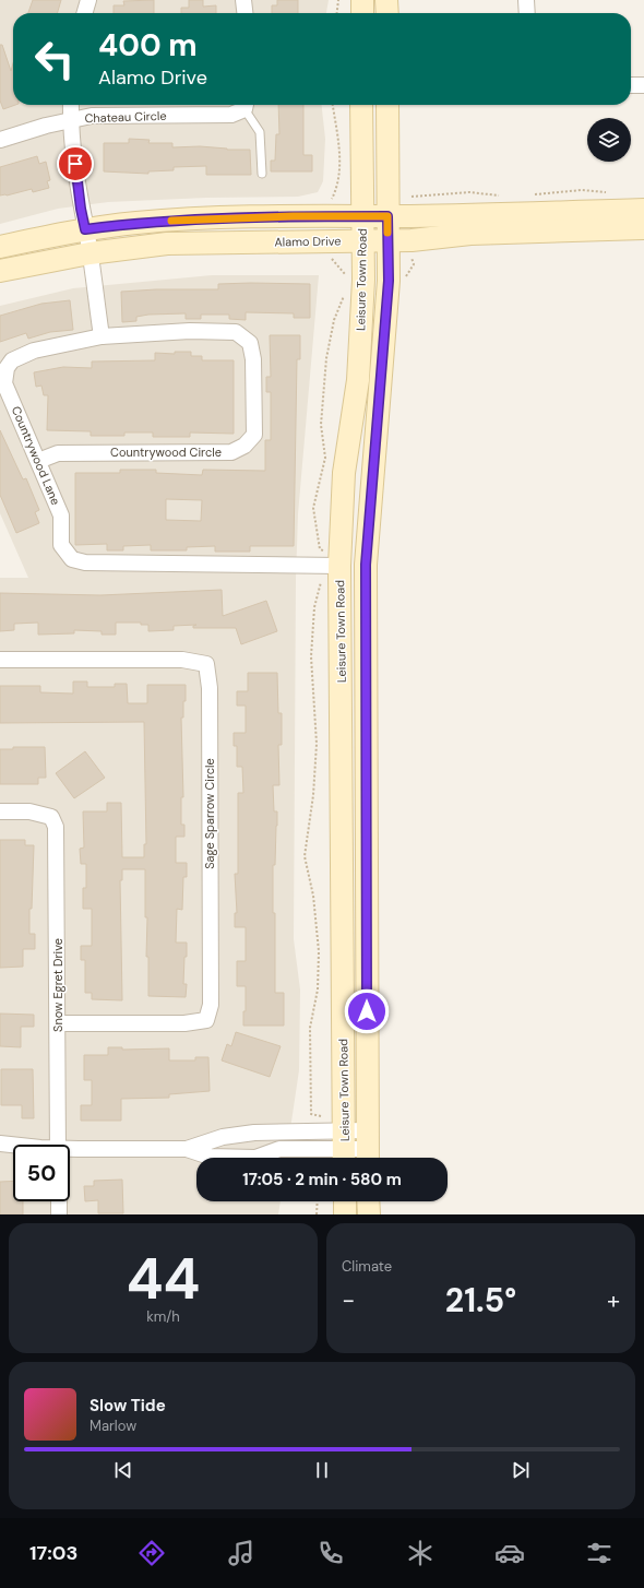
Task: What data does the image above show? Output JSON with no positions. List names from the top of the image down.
{
  "streets": {
    "main road": ["Alamo Drive", "Leisure Town Road"],
    "street": [
      "Chateau Circle",
      "Countrywood Circle",
      "Countrywood Lane",
      "Sage Sparrow Circle",
      "Snow Egret Drive"
    ]
  },
  "crossings": [
    ["Alamo Drive", "Leisure Town Road"],
    ["Leisure Town Road", "Countrywood Lane"],
    ["Countrywood Circle", "Countrywood Lane"],
    ["Sage Sparrow Circle", "Snow Egret Drive"]
  ],
  "page": {
    "turn": ["400 m", "Alamo Drive"],
    "limit": "50",
    "trip": "17:05 · 2 min · 580 m",
    "tile": [
      ["44", "km/h"],
      "Climate"
    ],
    "heat": ["−", "21.5°", "+"],
    "song": ["Slow Tide", "Marlow"],
    "tabs": "17:03"
  }
}
